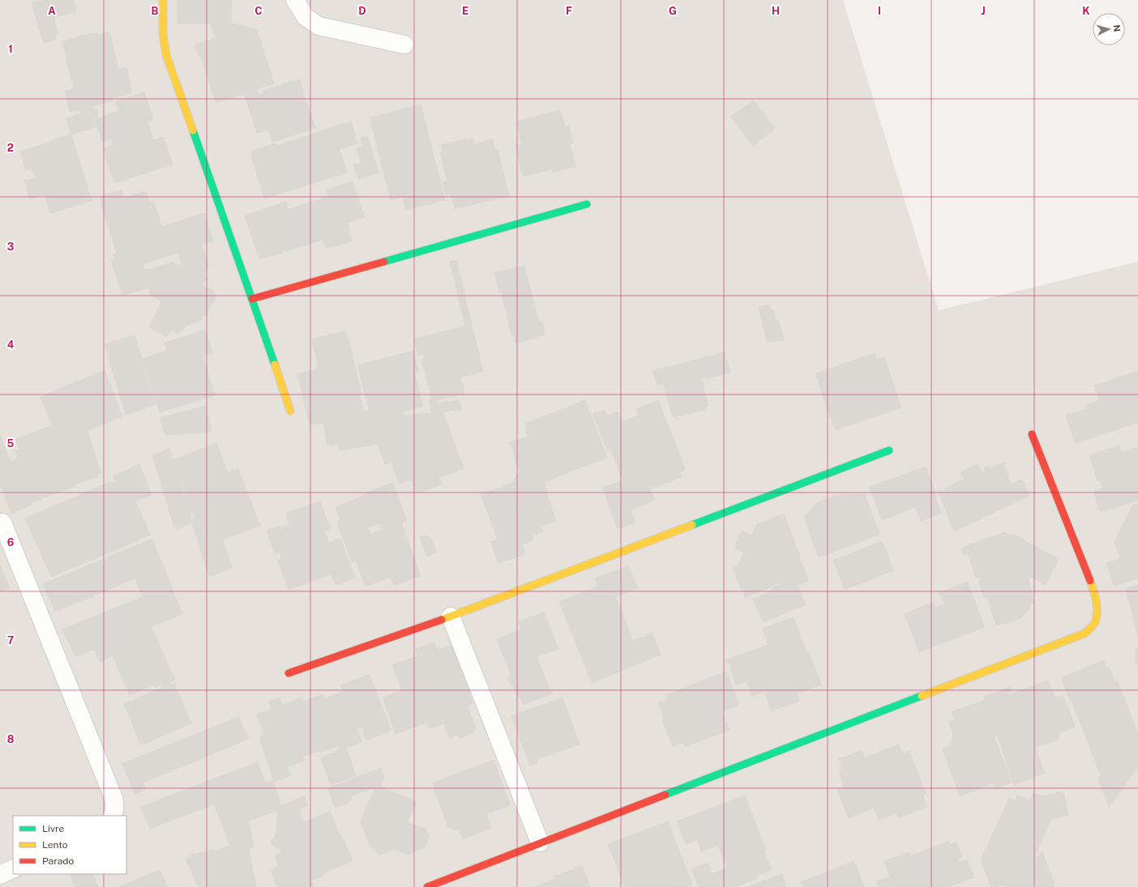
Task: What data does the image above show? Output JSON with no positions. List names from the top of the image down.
{
  "legend": ["Livre", "Lento", "Parado"],
  "north": "right",
  "grid": {
    "columns": [
      "A",
      "B",
      "C",
      "D",
      "E",
      "F",
      "G",
      "H",
      "I",
      "J",
      "K"
    ],
    "rows": [
      "1",
      "2",
      "3",
      "4",
      "5",
      "6",
      "7",
      "8"
    ]
  }
}
